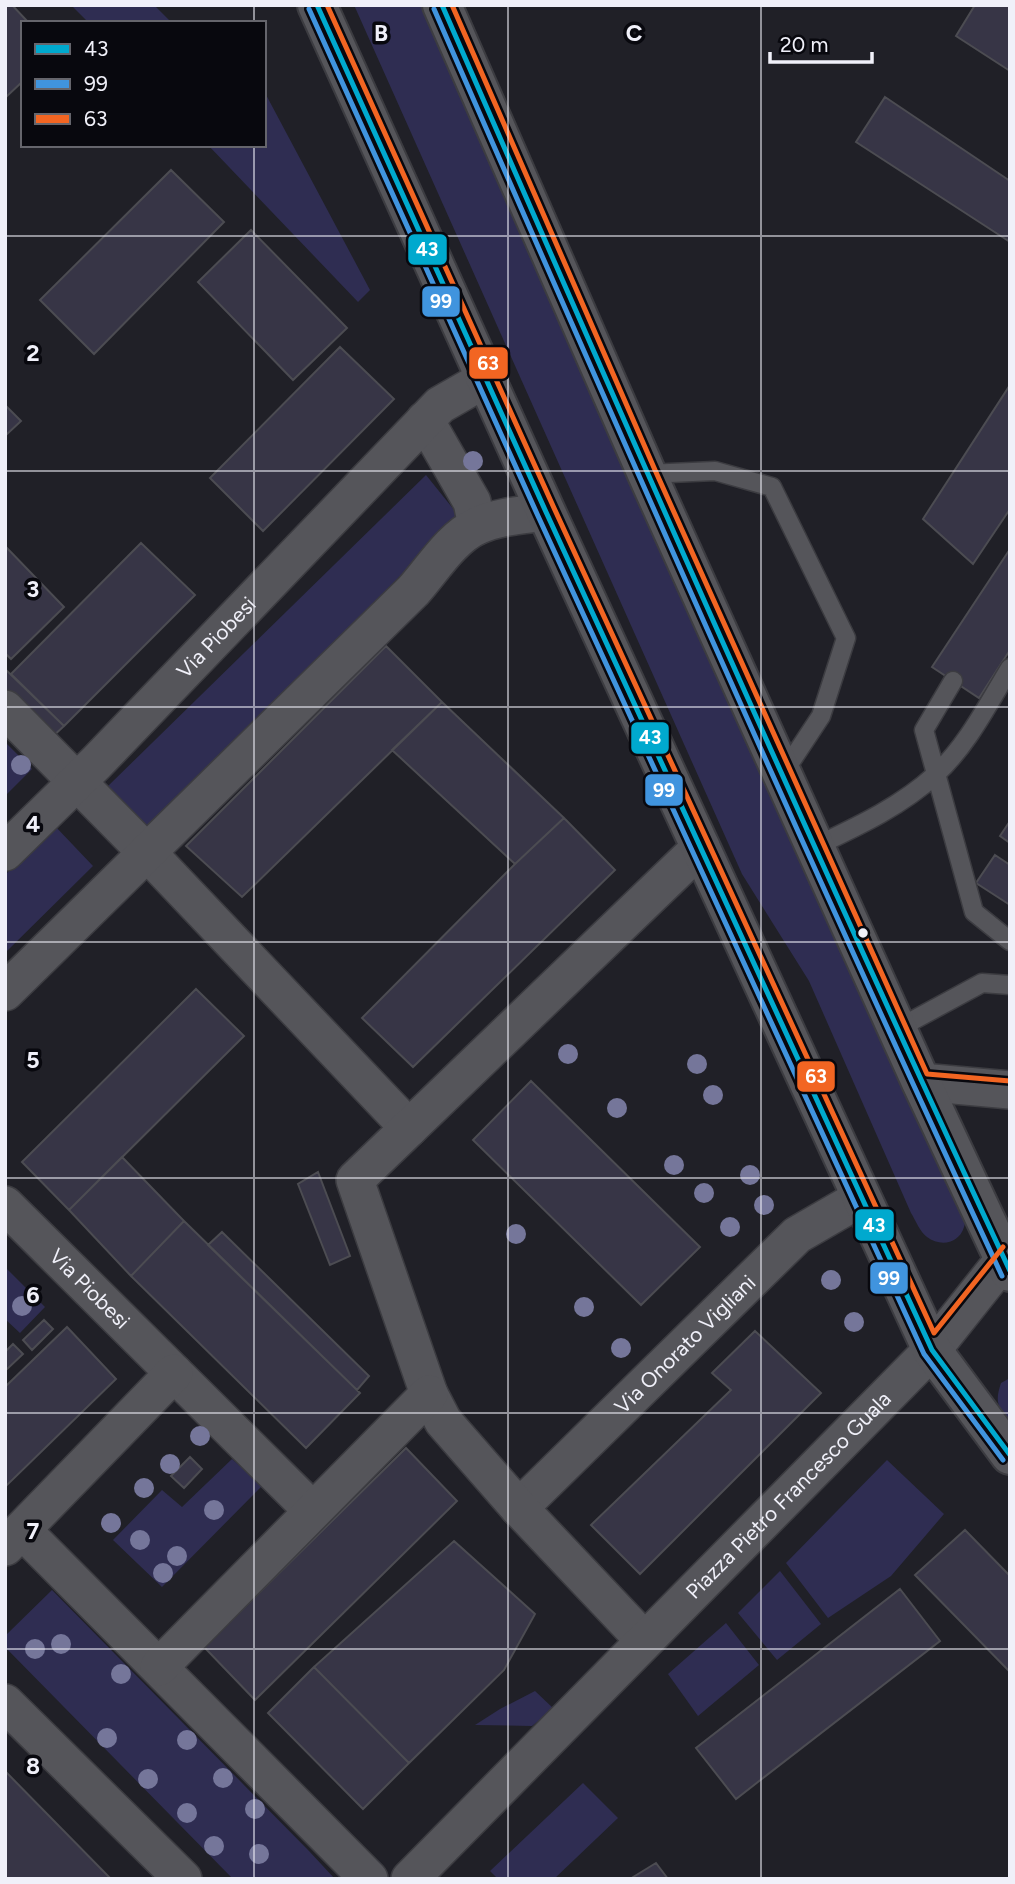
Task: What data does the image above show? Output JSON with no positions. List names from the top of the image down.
{
  "streets": {
    "street": ["Via Piobesi", "Via Onorato Vigliani", "Piazza Pietro Francesco Guala"]
  },
  "lines": ["transit line 43", "transit line 63", "transit line 99"],
  "legend": ["43", "99", "63"],
  "scale_bar": "20 m",
  "grid": {
    "columns": ["B", "C"],
    "rows": [
      "2",
      "3",
      "4",
      "5",
      "6",
      "7",
      "8"
    ]
  }
}
